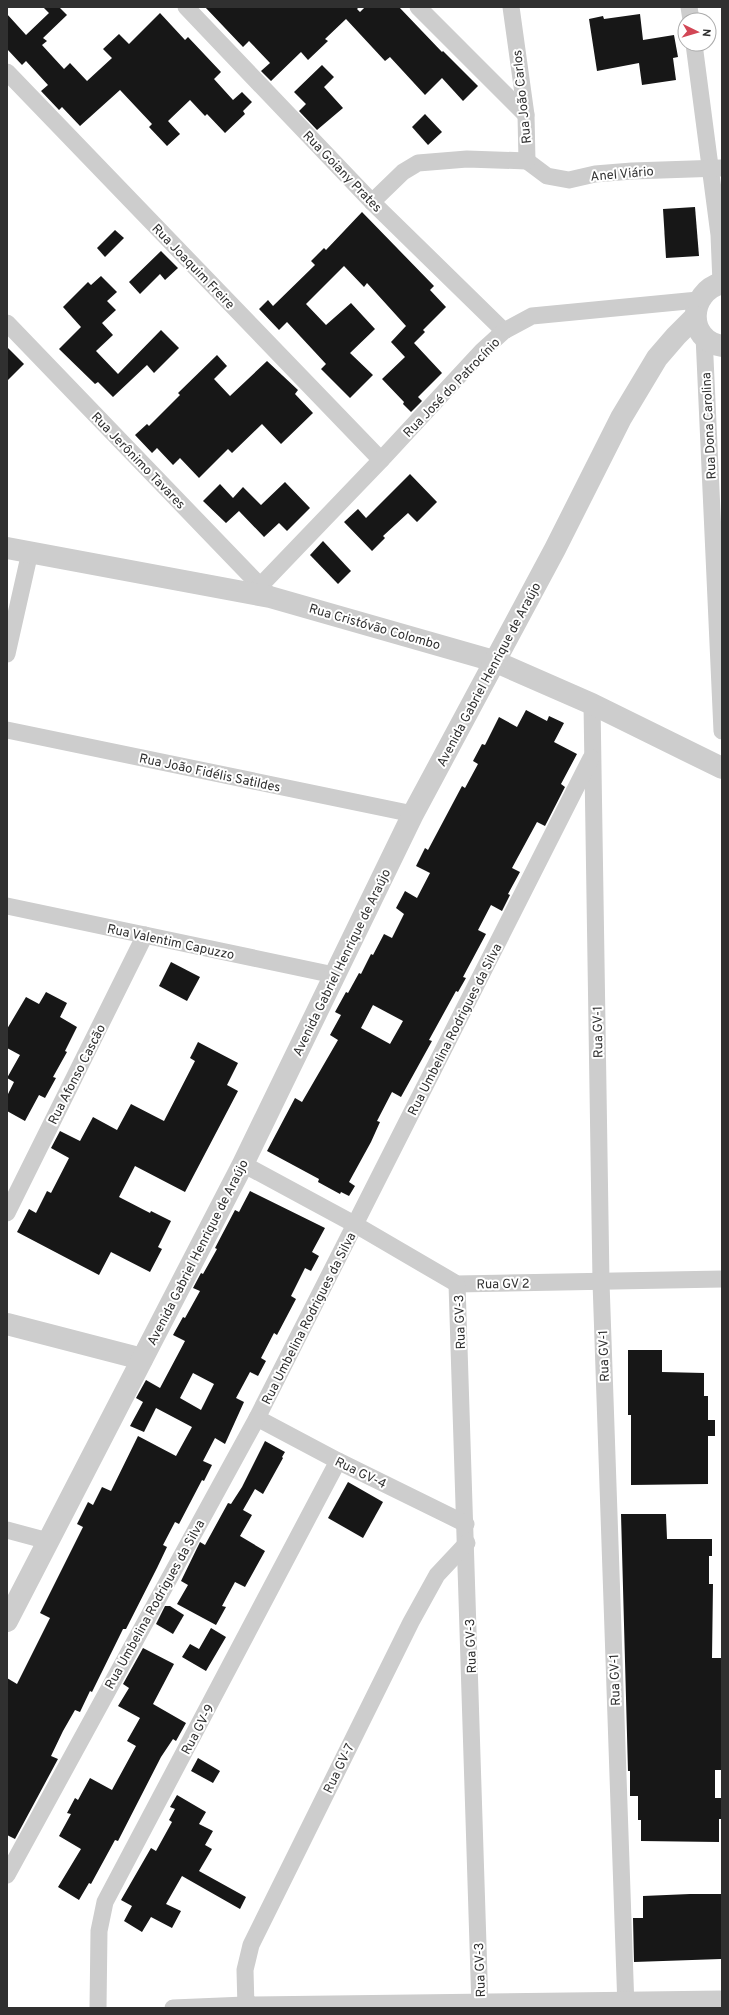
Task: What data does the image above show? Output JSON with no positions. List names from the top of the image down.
{
  "streets": {
    "street": [
      "Rua João Carlos",
      "Rua Goiany Prates",
      "Anel Viário",
      "Rua Joaquim Freire",
      "Rua José do Patrocínio",
      "Rua Dona Carolina",
      "Rua Jerônimo Tavares",
      "Rua Cristóvão Colombo",
      "Avenida Gabriel Henrique de Araújo",
      "Rua João Fidélis Satildes",
      "Rua Valentim Capuzzo",
      "Rua Umbelina Rodrigues da Silva",
      "Rua GV-1",
      "Rua Afonso Cascão",
      "Rua GV 2",
      "Rua GV-3",
      "Rua GV-4",
      "Rua GV-9",
      "Rua GV-7"
    ]
  },
  "crossings": [
    ["Rua João Carlos", "Rua Goiany Prates"],
    ["Rua João Carlos", "Anel Viário"],
    ["Rua Goiany Prates", "Rua José do Patrocínio"],
    ["Rua Joaquim Freire", "Rua José do Patrocínio"],
    ["Rua José do Patrocínio", "Rua Dona Carolina"],
    ["Rua José do Patrocínio", "Rua Jerônimo Tavares"],
    ["Rua José do Patrocínio", "Rua Cristóvão Colombo"],
    ["Rua José do Patrocínio", "Avenida Gabriel Henrique de Araújo"],
    ["Rua Dona Carolina", "Avenida Gabriel Henrique de Araújo"],
    ["Rua Jerônimo Tavares", "Rua Cristóvão Colombo"],
    ["Rua Cristóvão Colombo", "Avenida Gabriel Henrique de Araújo"],
    ["Rua Cristóvão Colombo", "Rua GV-1"],
    ["Avenida Gabriel Henrique de Araújo", "Rua João Fidélis Satildes"],
    ["Avenida Gabriel Henrique de Araújo", "Rua Valentim Capuzzo"],
    ["Avenida Gabriel Henrique de Araújo", "Rua GV 2"],
    ["Rua Valentim Capuzzo", "Rua Afonso Cascão"],
    ["Rua Umbelina Rodrigues da Silva", "Rua GV-1"],
    ["Rua Umbelina Rodrigues da Silva", "Rua GV 2"],
    ["Rua Umbelina Rodrigues da Silva", "Rua GV-4"],
    ["Rua GV-1", "Rua GV 2"],
    ["Rua GV 2", "Rua GV-3"],
    ["Rua GV-3", "Rua GV-4"],
    ["Rua GV-3", "Rua GV-7"],
    ["Rua GV-4", "Rua GV-9"]
  ],
  "north": "right"
}
